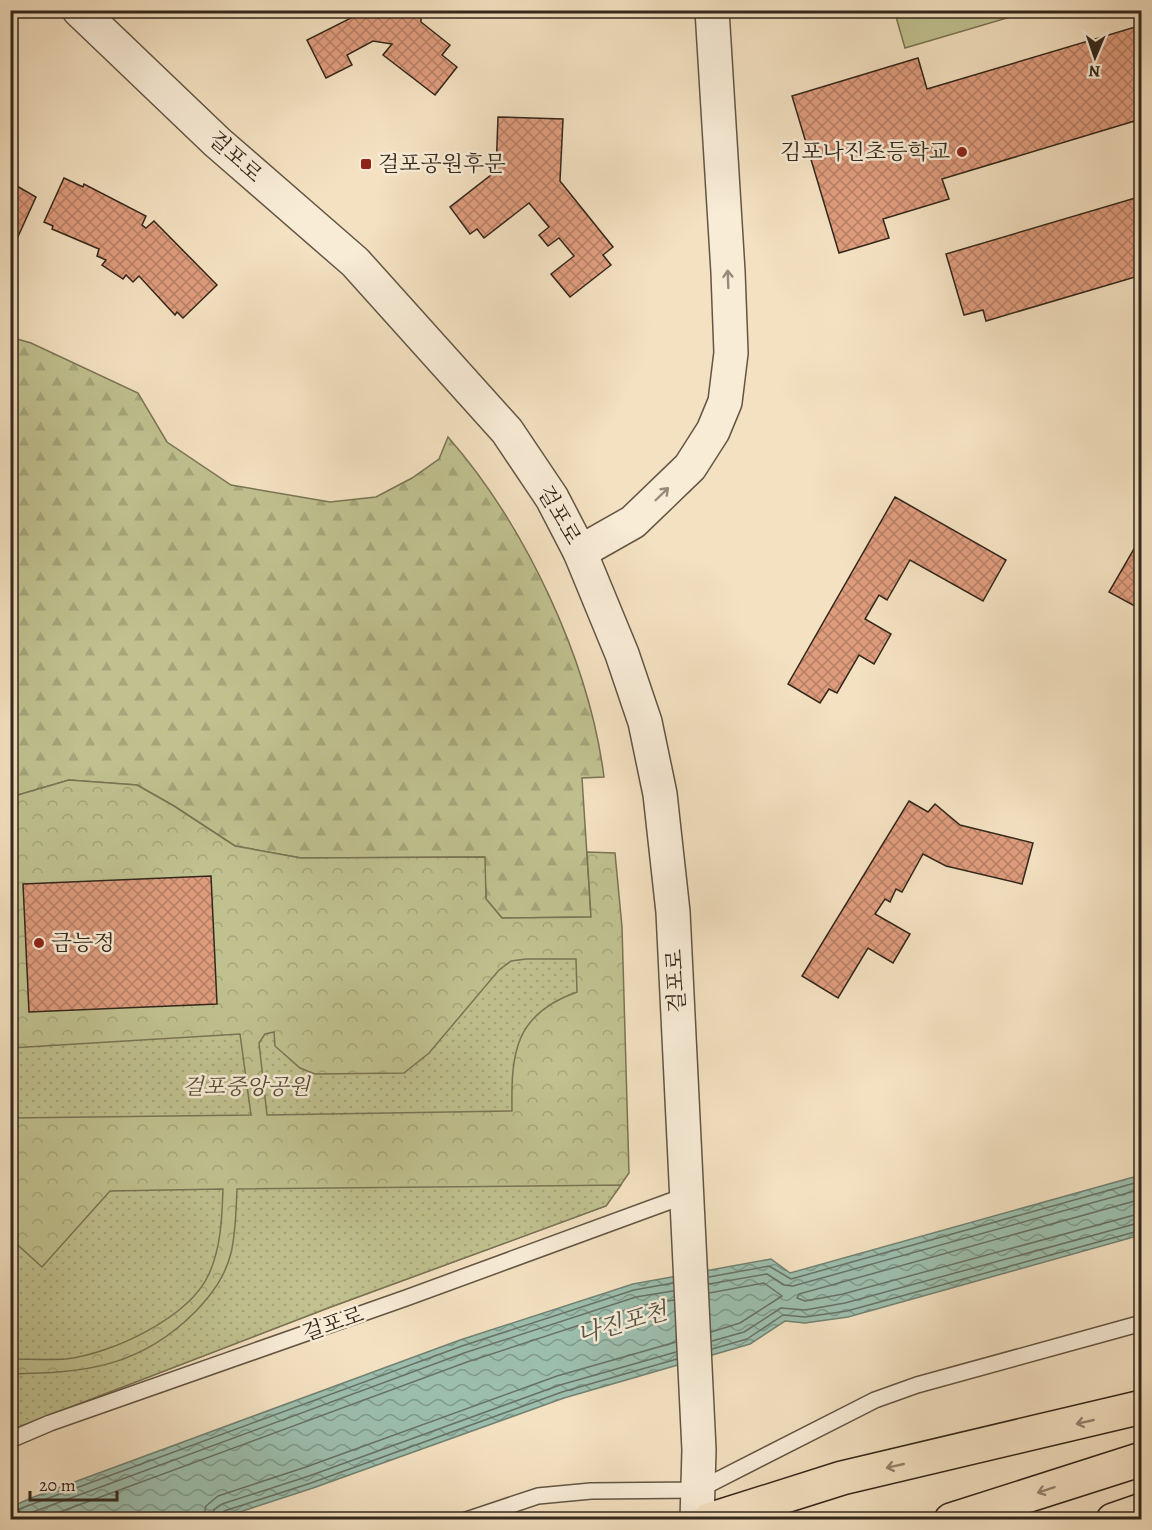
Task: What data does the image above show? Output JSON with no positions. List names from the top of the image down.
{
  "streets": {
    "street": ["걸포로"]
  },
  "water": ["나진포천"],
  "parks": ["걸포중앙공원"],
  "places": {
    "other": ["김포나진초등학교", "금능정"],
    "transit": ["걸포공원후문"]
  },
  "scale_bar": "20 m",
  "north": "bottom"
}
